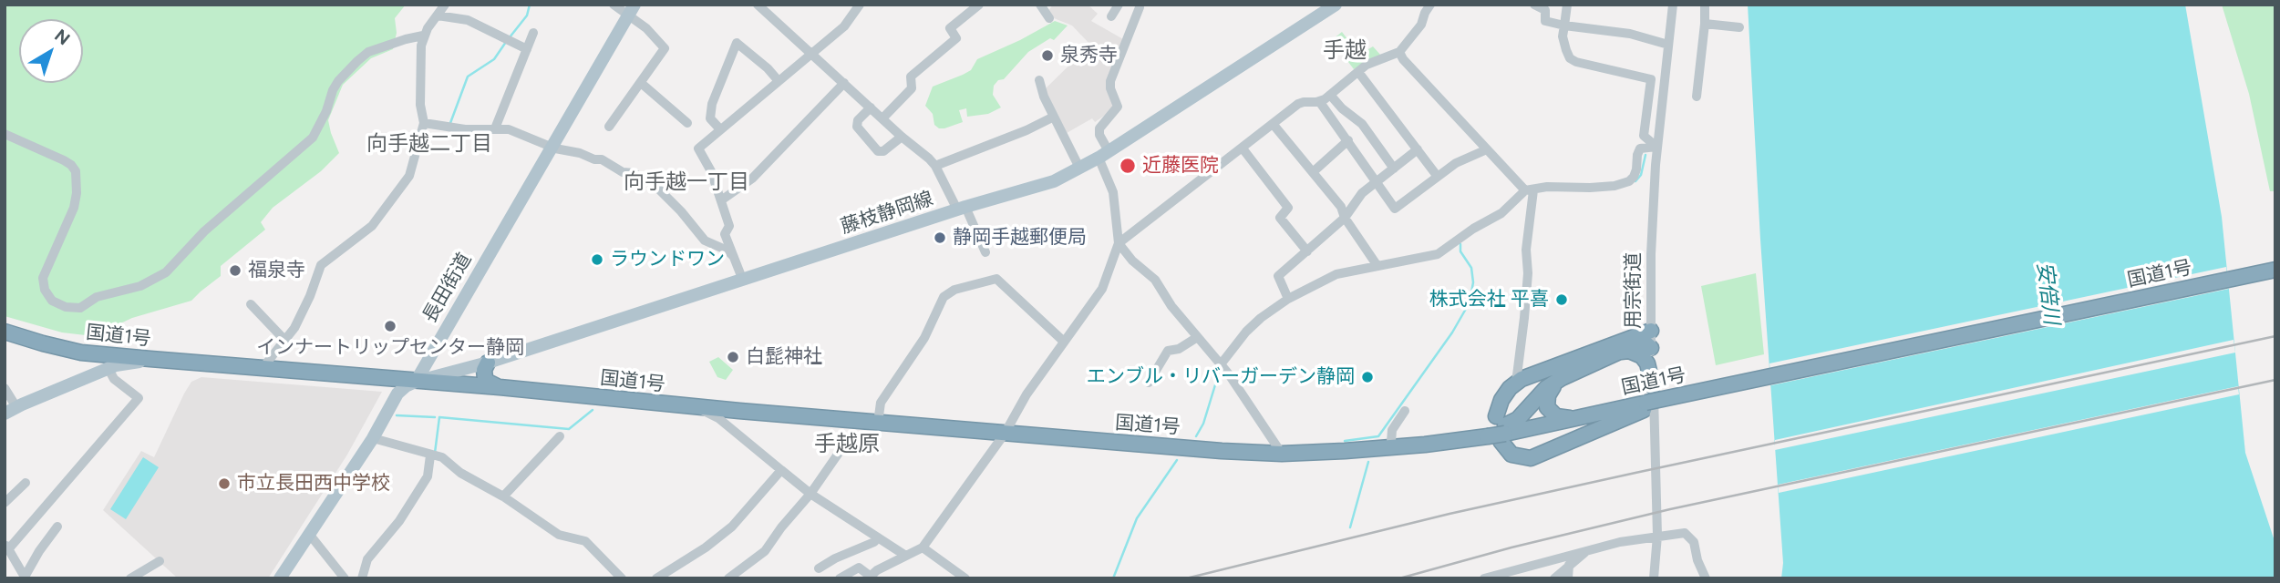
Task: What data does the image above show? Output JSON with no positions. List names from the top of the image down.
{
  "streets": {
    "highway": ["国道1号"],
    "main road": ["藤枝静岡線", "長田街道"],
    "street": ["用宗街道"]
  },
  "crossings": [
    ["藤枝静岡線", "国道1号"],
    ["藤枝静岡線", "長田街道"],
    ["国道1号", "長田街道"]
  ],
  "districts": [
    "手越",
    "向手越二丁目",
    "向手越一丁目",
    "手越原"
  ],
  "water": ["安倍川"],
  "places": [
    "泉秀寺",
    "近藤医院",
    "静岡手越郵便局",
    "ラウンドワン",
    "福泉寺",
    "株式会社 平喜",
    "インナートリップセンター静岡",
    "白髭神社",
    "エンブル・リバーガーデン静岡",
    "市立長田西中学校"
  ],
  "north": "top right"
}
